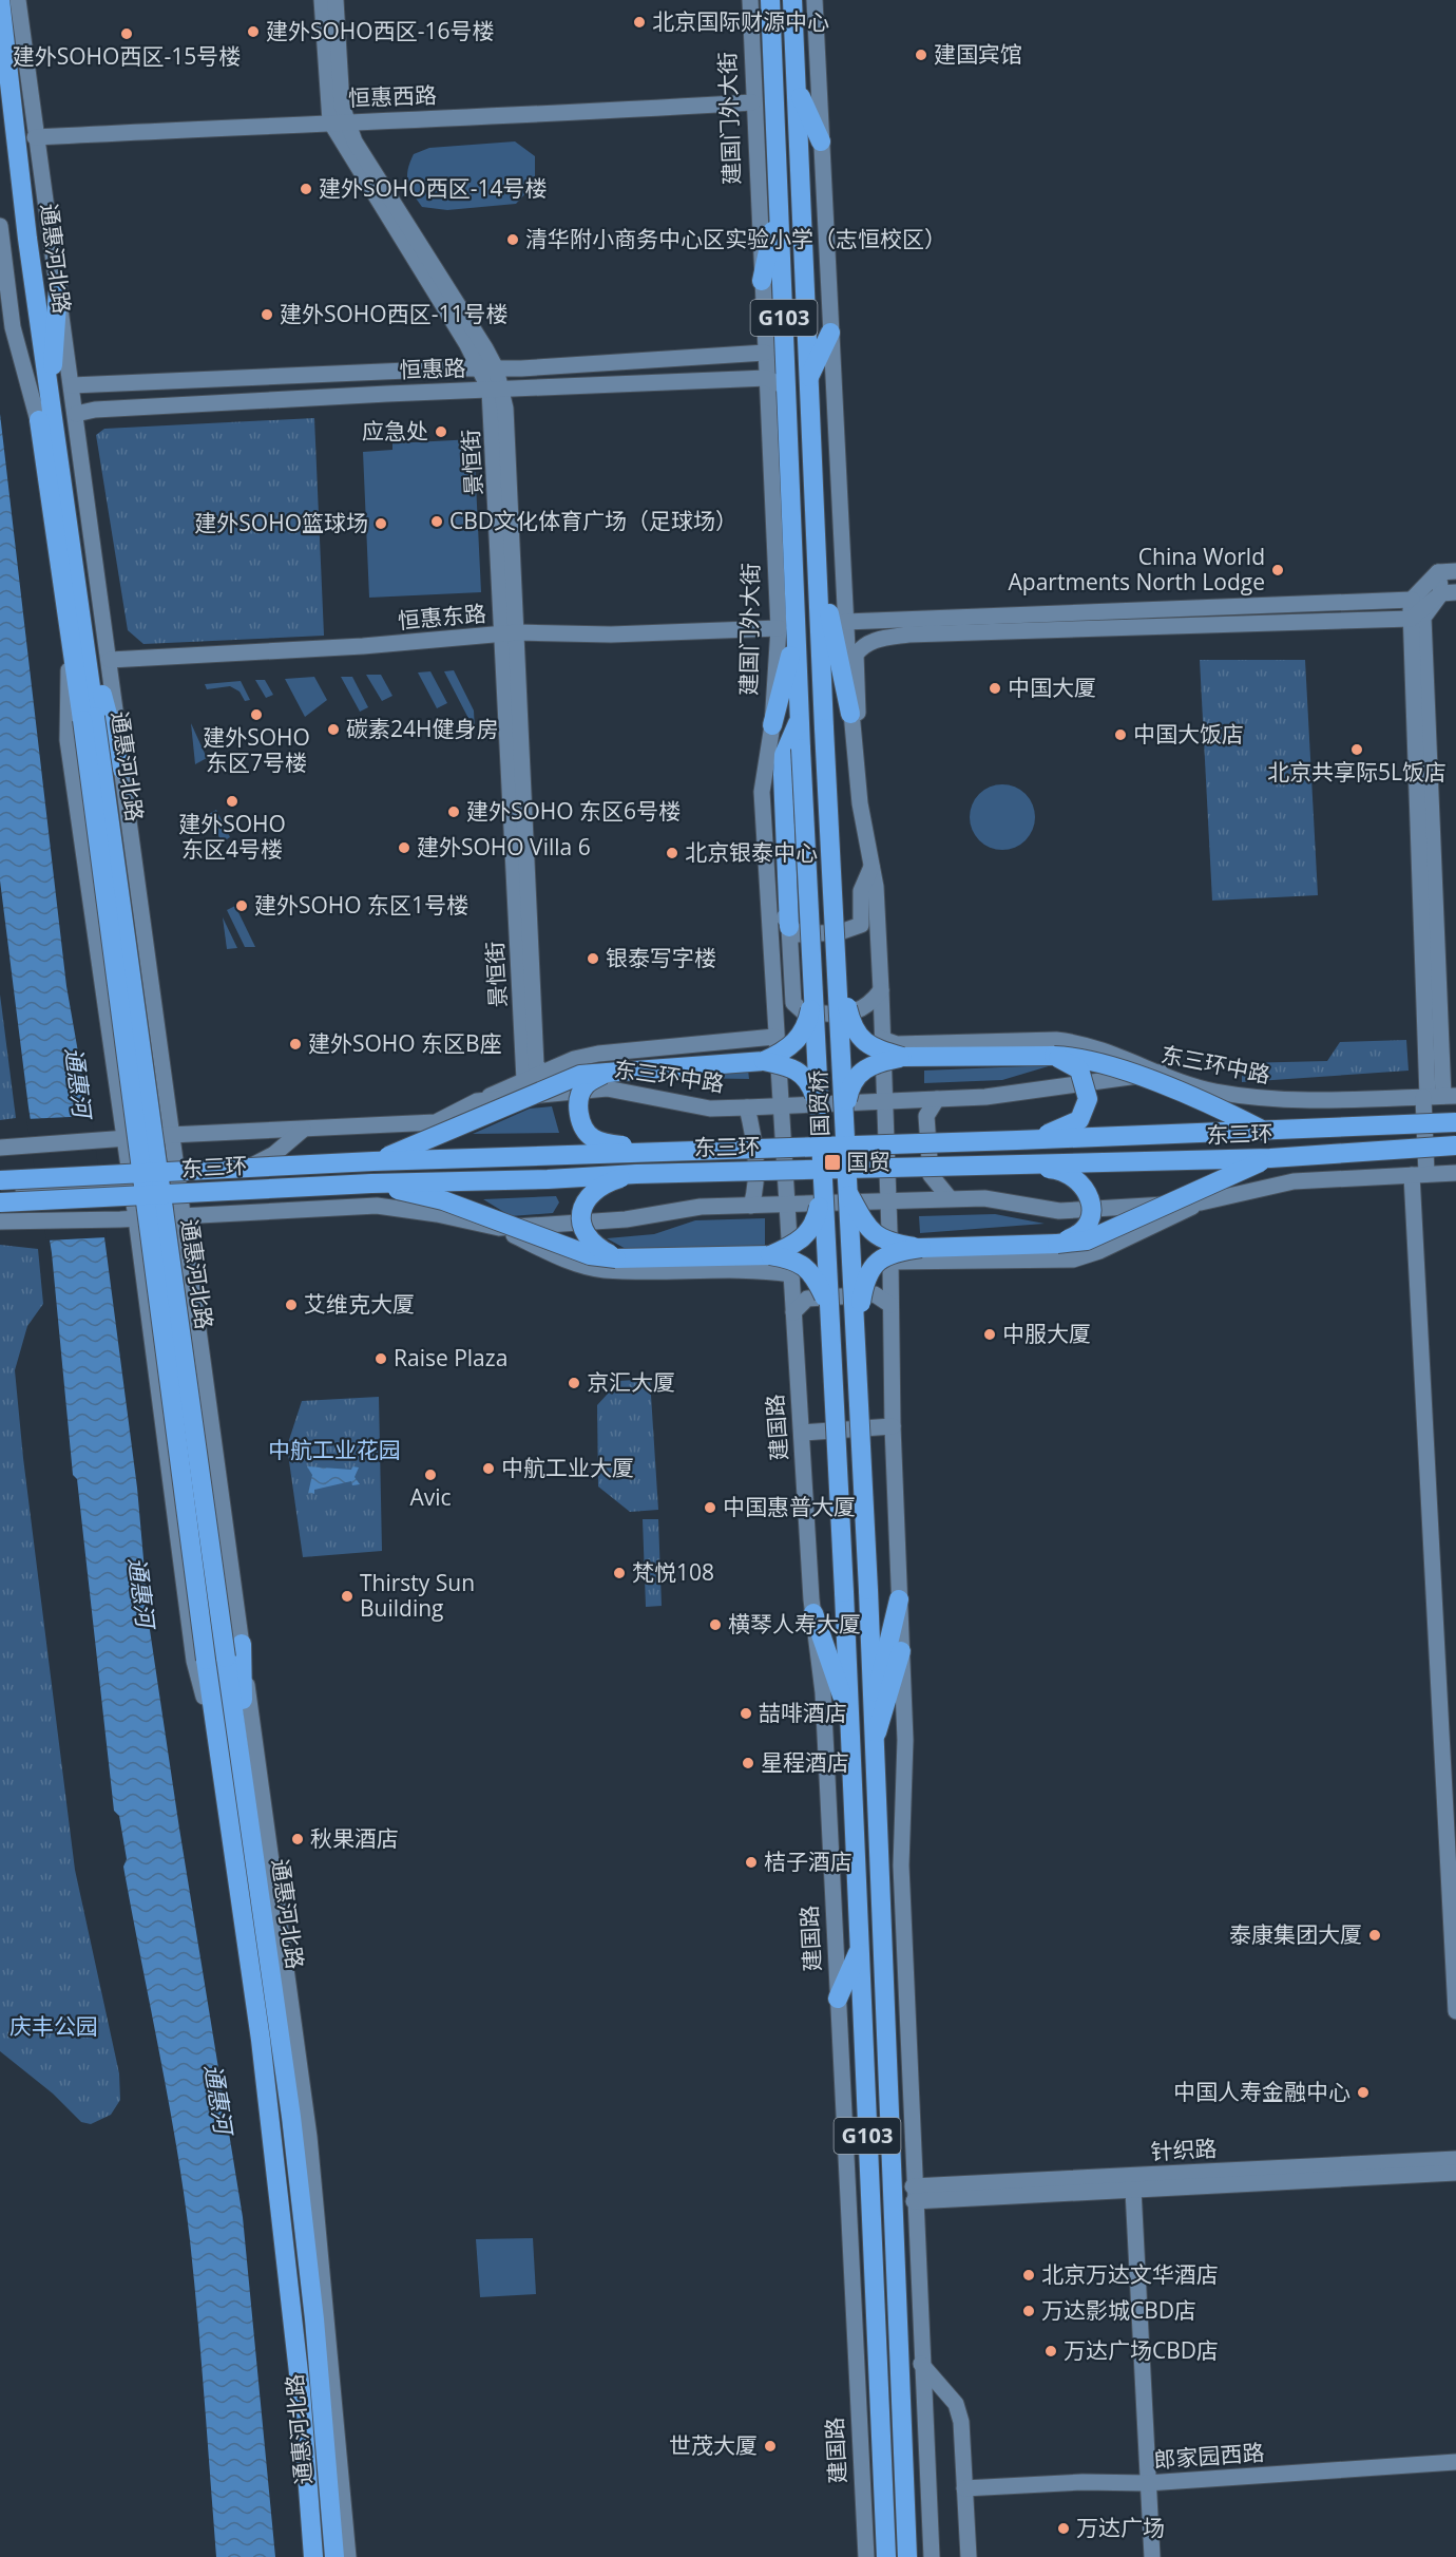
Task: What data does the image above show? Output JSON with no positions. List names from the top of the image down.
{
  "streets": {
    "highway": [
      "建国门外大街",
      "通惠河北路",
      "G103",
      "国贸桥",
      "东三环",
      "建国路"
    ],
    "street": [
      "恒惠西路",
      "恒惠路",
      "景恒街",
      "恒惠东路",
      "东三环中路",
      "针织路",
      "郎家园西路"
    ]
  },
  "crossings": [
    ["恒惠西路", "建国门外大街"],
    ["恒惠西路", "通惠河北路"],
    ["恒惠西路", "景恒街"],
    ["建国门外大街", "恒惠路"],
    ["建国门外大街", "恒惠东路"],
    ["建国门外大街", "东三环中路"],
    ["建国门外大街", "国贸桥"],
    ["建国门外大街", "建国路"],
    ["通惠河北路", "恒惠路"],
    ["通惠河北路", "恒惠东路"],
    ["通惠河北路", "东三环中路"],
    ["G103", "国贸桥"],
    ["恒惠路", "景恒街"],
    ["景恒街", "恒惠东路"],
    ["国贸桥", "建国路"]
  ],
  "water": ["通惠河"],
  "parks": ["中航工业花园", "庆丰公园"],
  "places": {
    "other": [
      "北京国际财源中心",
      "建外SOHO西区-16号楼",
      "建外SOHO西区-15号楼",
      "建国宾馆",
      "建外SOHO西区-14号楼",
      "清华附小商务中心区实验小学（志恒校区）",
      "建外SOHO西区-11号楼",
      "应急处",
      "CBD文化体育广场（足球场）",
      "建外SOHO篮球场",
      "China World Apartments North Lodge",
      "中国大厦",
      "建外SOHO 东区7号楼",
      "碳素24H健身房",
      "中国大饭店",
      "北京共享际5L饭店",
      "建外SOHO 东区4号楼",
      "建外SOHO 东区6号楼",
      "建外SOHO Villa 6",
      "北京银泰中心",
      "建外SOHO 东区1号楼",
      "银泰写字楼",
      "建外SOHO 东区B座",
      "艾维克大厦",
      "中服大厦",
      "Raise Plaza",
      "京汇大厦",
      "中航工业大厦",
      "Avic",
      "中国惠普大厦",
      "梵悦108",
      "Thirsty Sun Building",
      "横琴人寿大厦",
      "喆啡酒店",
      "星程酒店",
      "秋果酒店",
      "桔子酒店",
      "泰康集团大厦",
      "中国人寿金融中心",
      "北京万达文华酒店",
      "万达影城CBD店",
      "万达广场CBD店",
      "世茂大厦",
      "万达广场"
    ],
    "transit": ["国贸"]
  }
}
